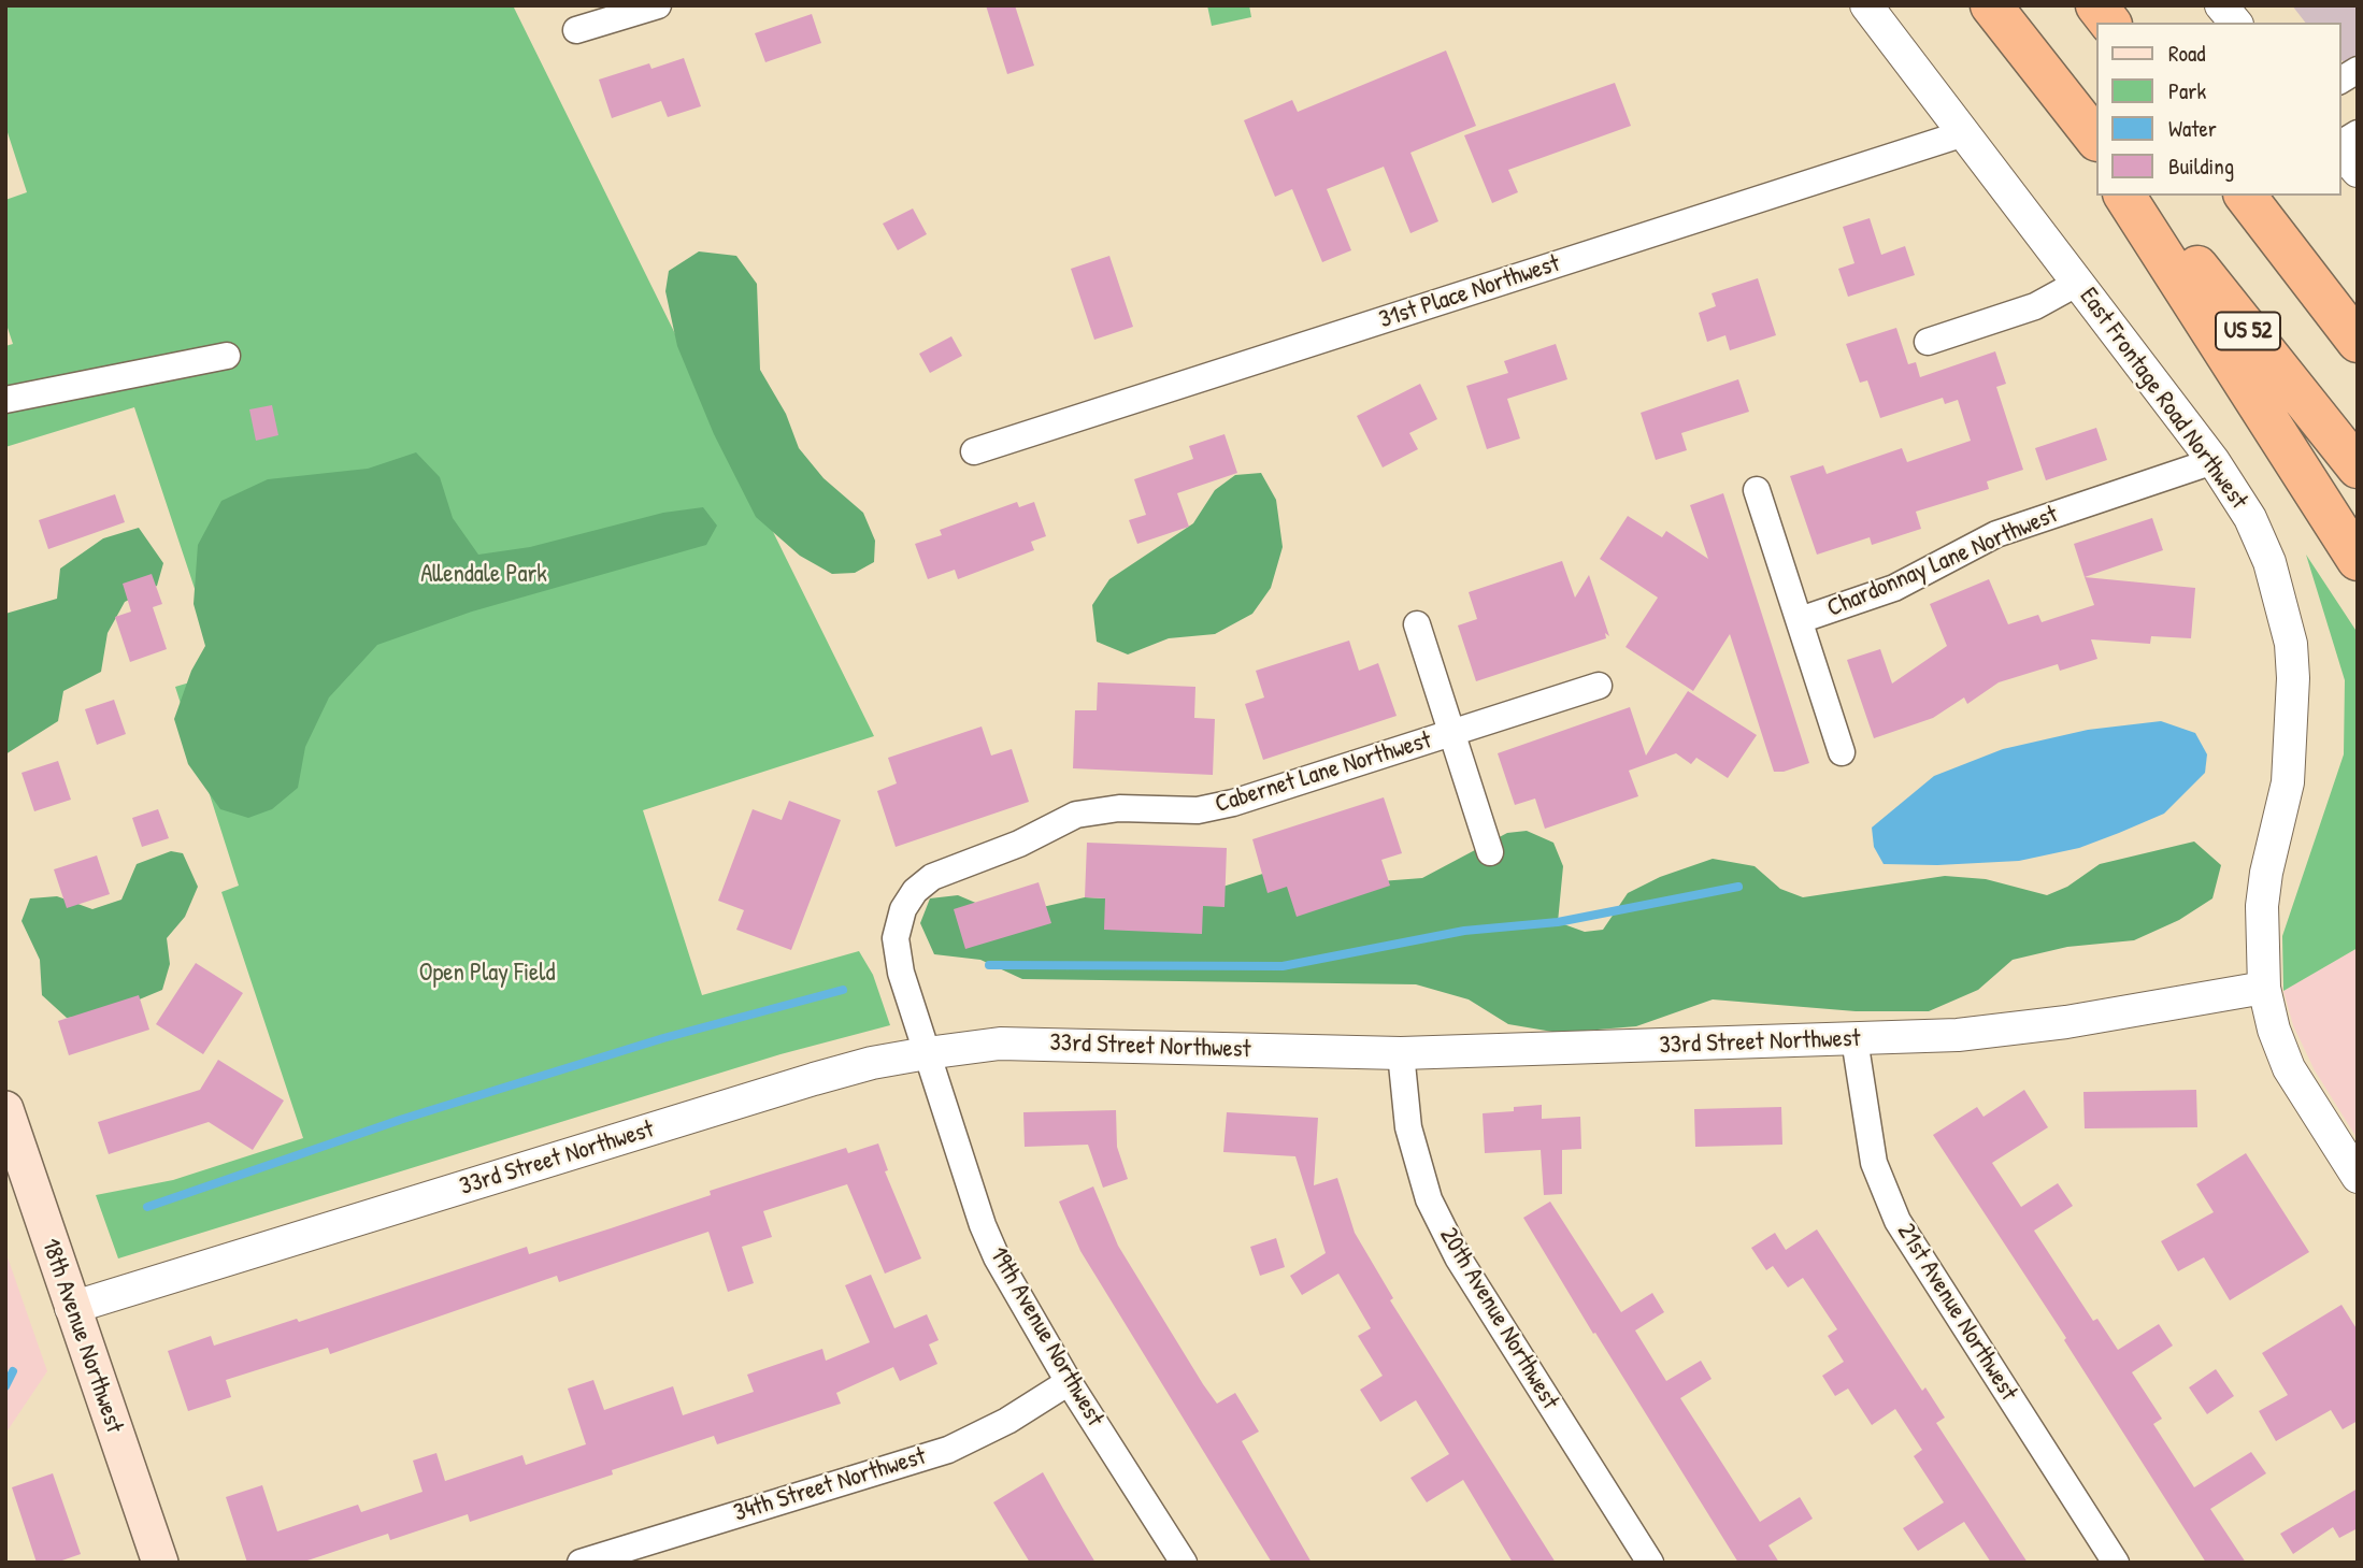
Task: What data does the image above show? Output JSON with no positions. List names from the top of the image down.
{
  "streets": {
    "highway": ["US 52"],
    "main road": ["18th Avenue Northwest"],
    "street": [
      "31st Place Northwest",
      "East Frontage Road Northwest",
      "Chardonnay Lane Northwest",
      "Cabernet Lane Northwest",
      "33rd Street Northwest",
      "21st Avenue Northwest",
      "20th Avenue Northwest",
      "19th Avenue Northwest",
      "34th Street Northwest"
    ]
  },
  "crossings": [
    ["31st Place Northwest", "East Frontage Road Northwest"],
    ["East Frontage Road Northwest", "Chardonnay Lane Northwest"],
    ["East Frontage Road Northwest", "33rd Street Northwest"],
    ["Cabernet Lane Northwest", "33rd Street Northwest"],
    ["Cabernet Lane Northwest", "19th Avenue Northwest"],
    ["33rd Street Northwest", "21st Avenue Northwest"],
    ["33rd Street Northwest", "20th Avenue Northwest"],
    ["33rd Street Northwest", "18th Avenue Northwest"],
    ["33rd Street Northwest", "19th Avenue Northwest"],
    ["19th Avenue Northwest", "34th Street Northwest"]
  ],
  "parks": ["Allendale Park", "Open Play Field"],
  "legend": [
    "Road",
    "Park",
    "Water",
    "Building"
  ]
}
